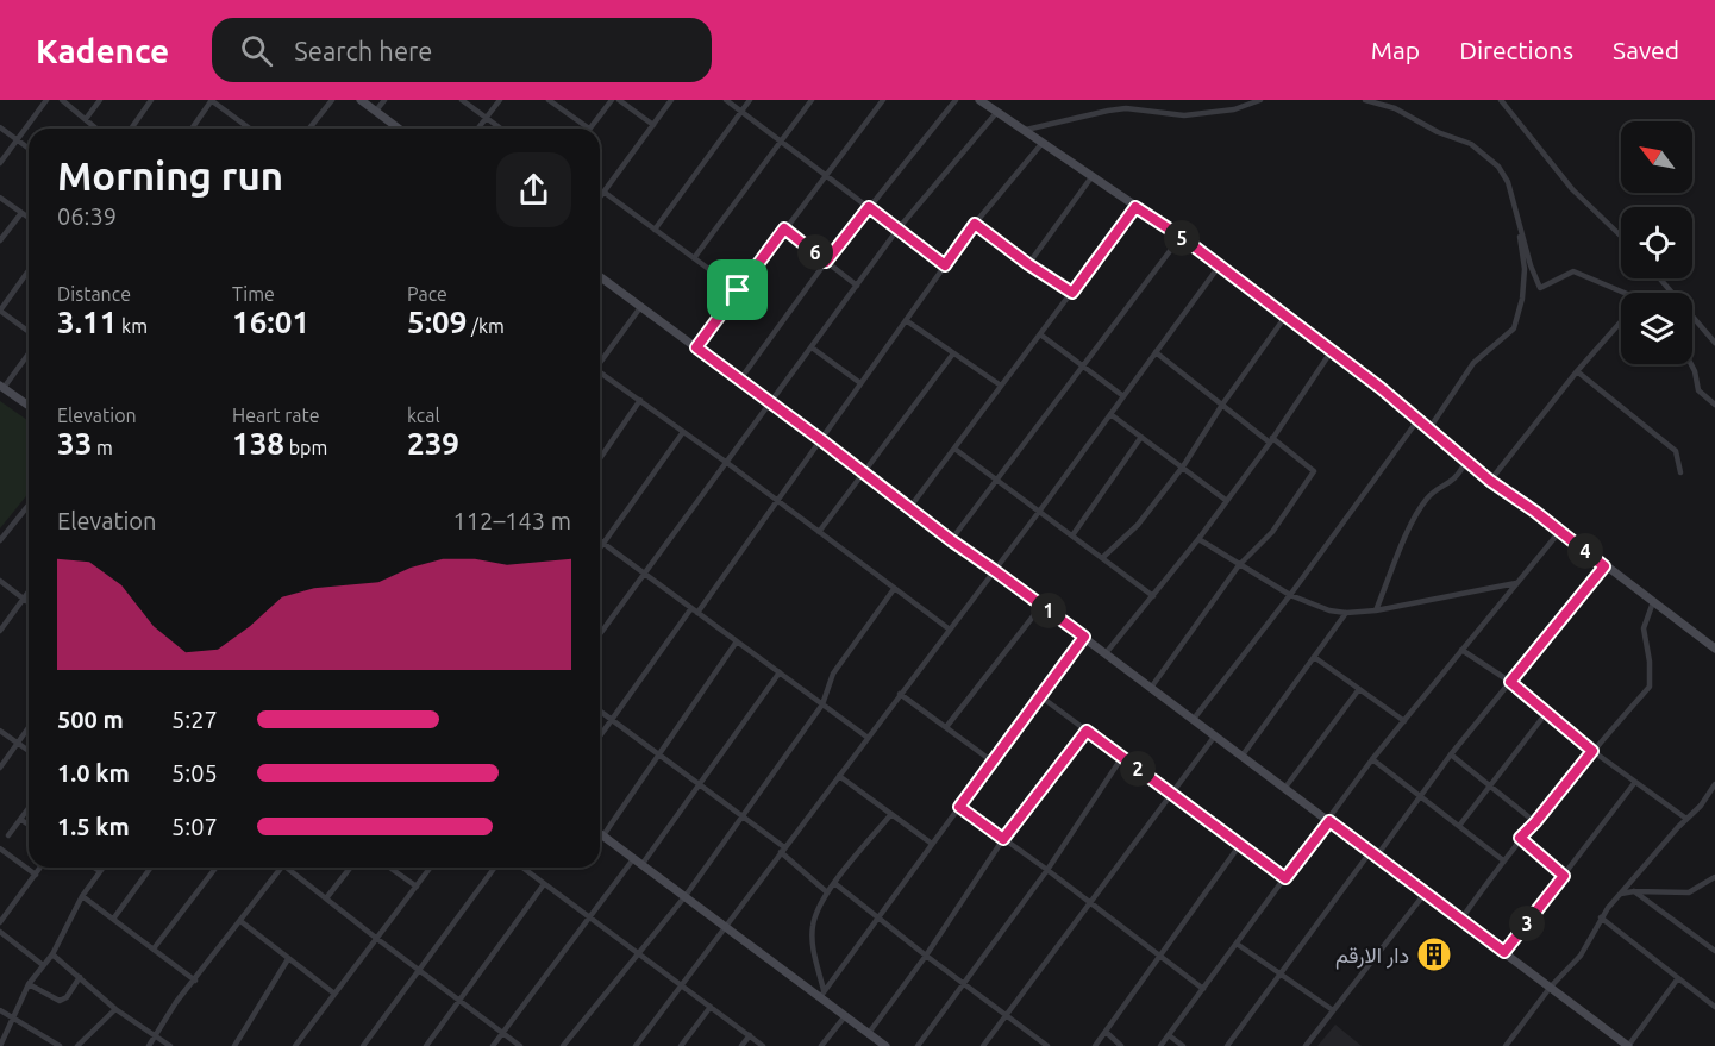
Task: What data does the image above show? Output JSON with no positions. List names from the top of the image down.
{
  "places": {
    "building": ["دار الارقم"]
  },
  "north": "top left",
  "page": {
    "header": "Kadence",
    "search": "Search here",
    "nav": ["Map", "Directions", "Saved"],
    "heading": ["Morning run", "06:39"],
    "pins": [
      "5",
      "6",
      "4",
      "1",
      "2",
      "3"
    ],
    "stats": [
      ["Distance", "3.11 km"],
      ["Time", "16:01"],
      ["Pace", "5:09 /km"],
      ["Elevation", "33 m"],
      ["Heart rate", "138 bpm"],
      ["kcal", "239"]
    ],
    "chart": ["Elevation", "112–143 m"],
    "list": [
      {
        "name": "500 m",
        "note": "5:27"
      },
      {
        "name": "1.0 km",
        "note": "5:05"
      },
      {
        "name": "1.5 km",
        "note": "5:07"
      }
    ]
  }
}
